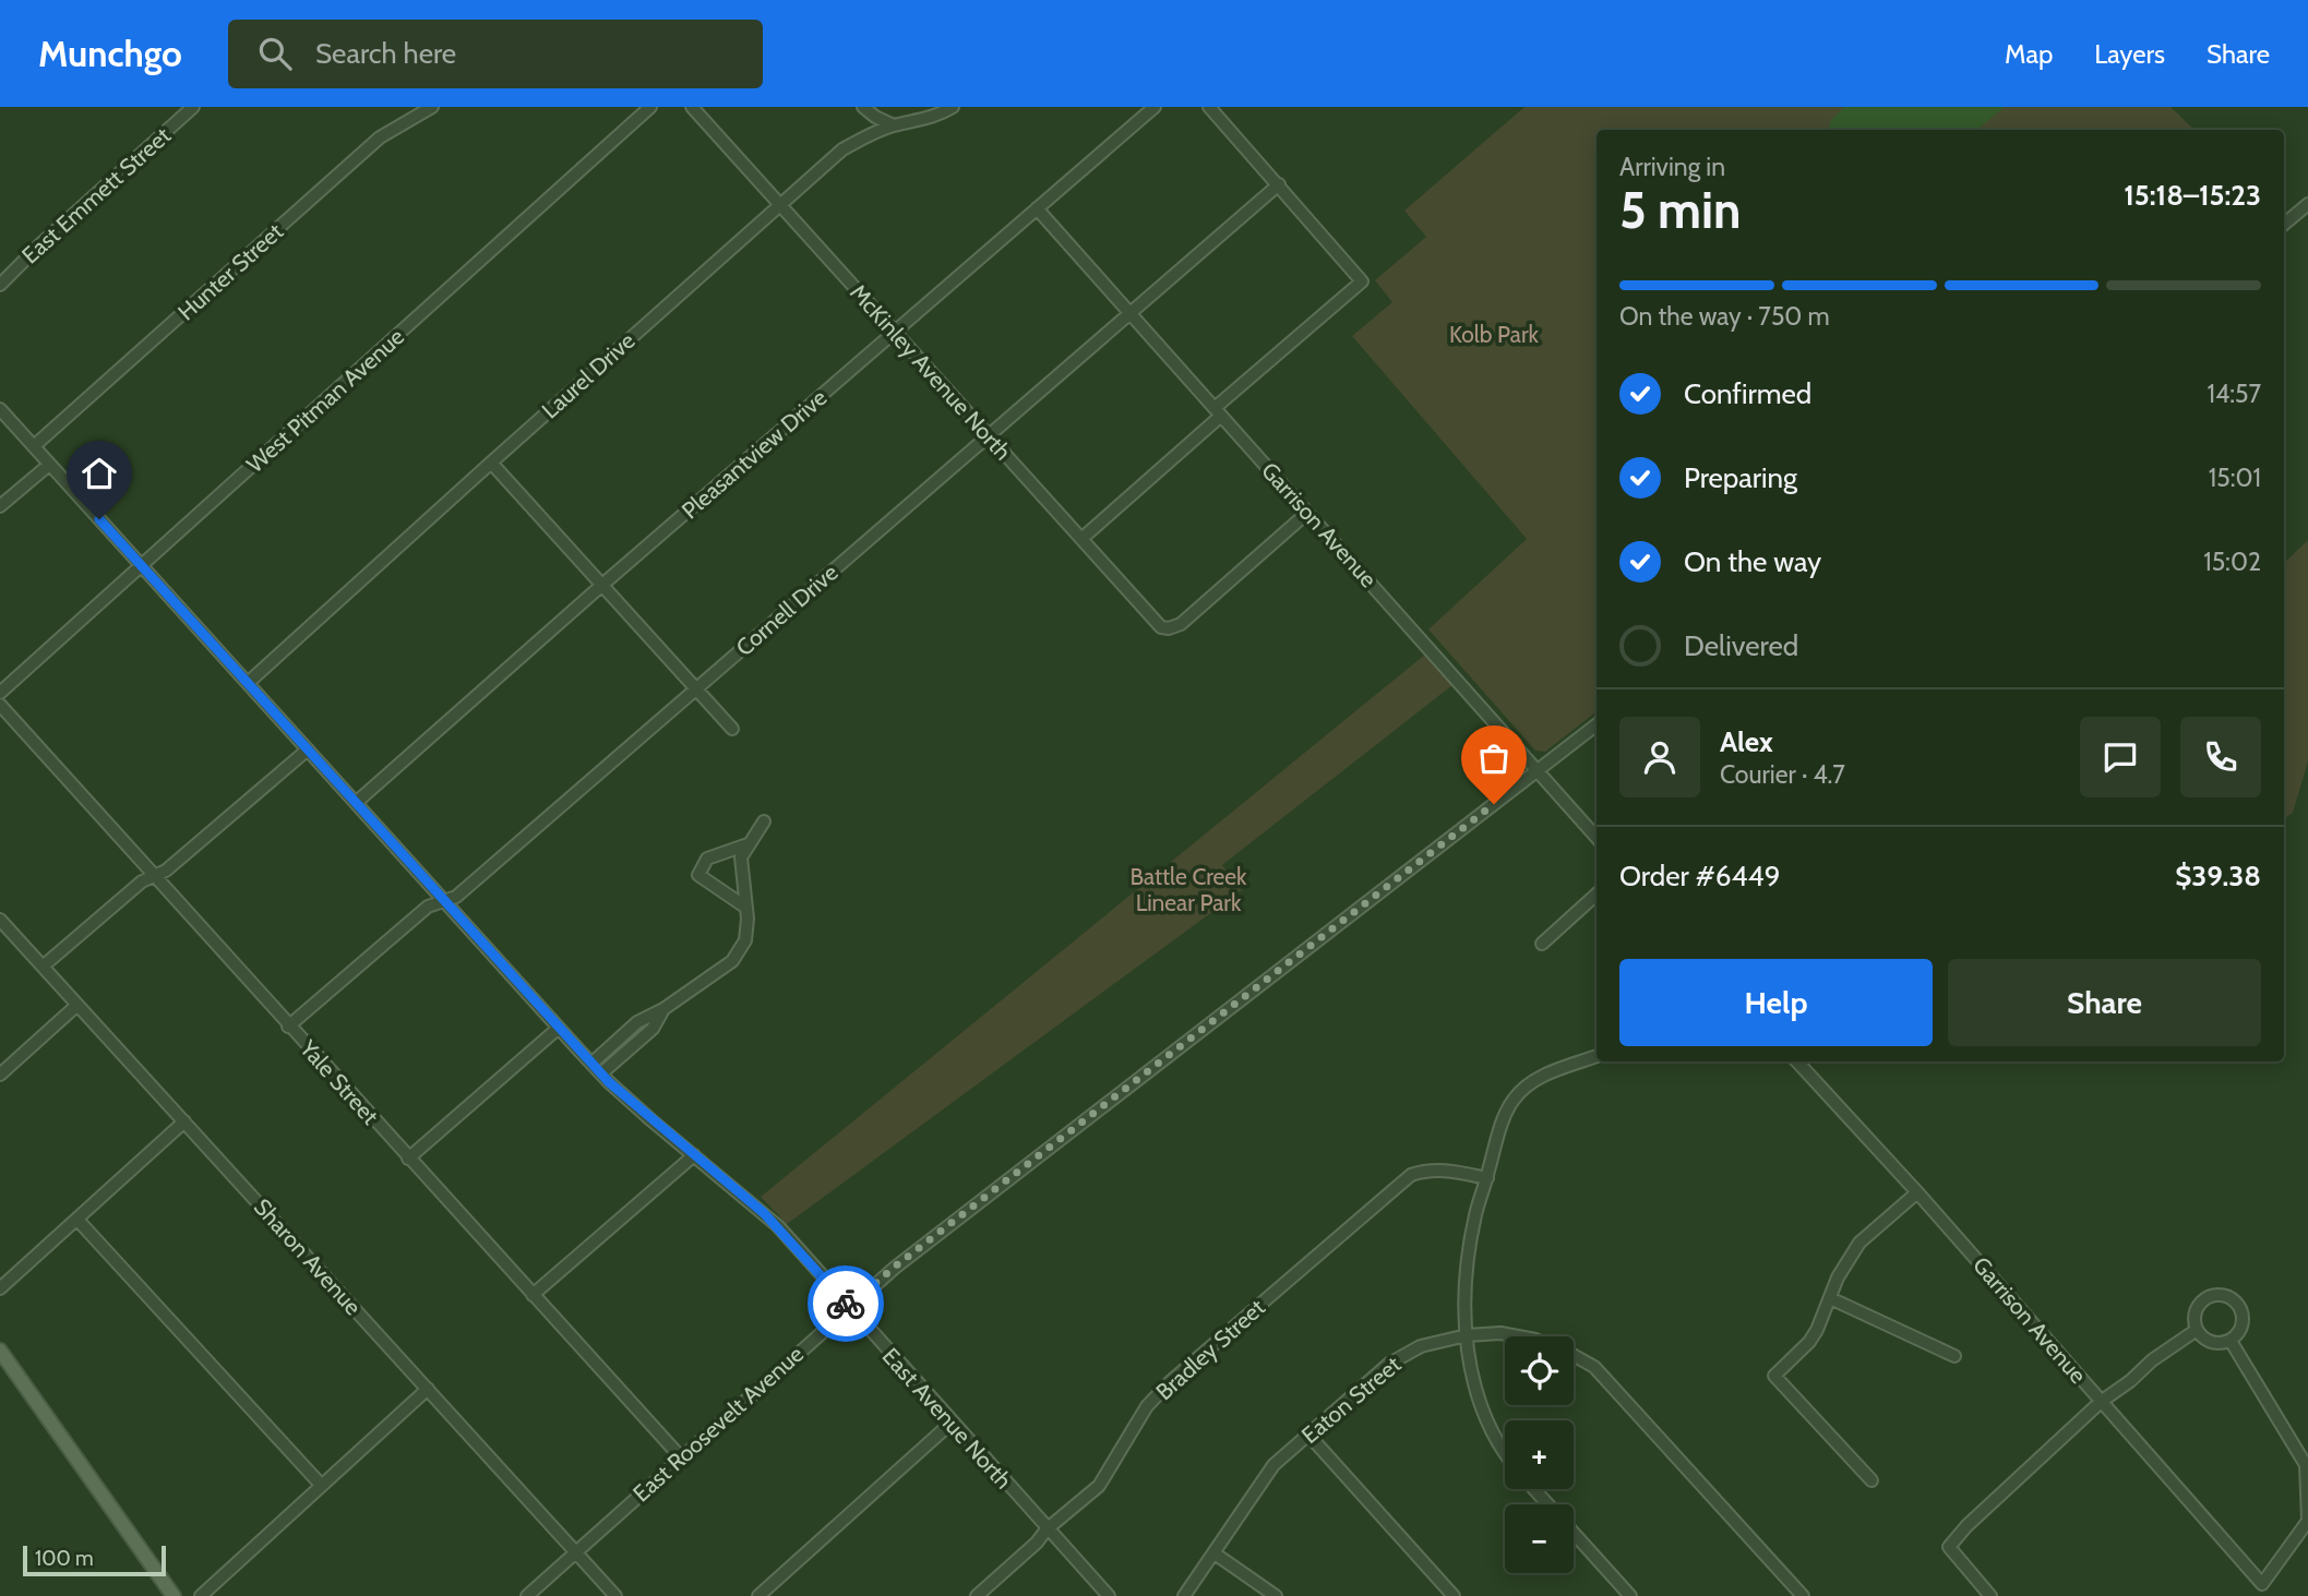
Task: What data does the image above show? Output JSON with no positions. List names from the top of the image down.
{
  "streets": {
    "street": [
      "East Emmett Street",
      "Hunter Street",
      "McKinley Avenue North",
      "Laurel Drive",
      "West Pitman Avenue",
      "Pleasantview Drive",
      "Garrison Avenue",
      "Cornell Drive",
      "Yale Street",
      "Sharon Avenue",
      "Bradley Street",
      "Eaton Street",
      "East Avenue North",
      "East Roosevelt Avenue"
    ]
  },
  "crossings": [
    ["Hunter Street", "East Avenue North"],
    ["McKinley Avenue North", "Laurel Drive"],
    ["McKinley Avenue North", "Pleasantview Drive"],
    ["McKinley Avenue North", "Garrison Avenue"],
    ["McKinley Avenue North", "Cornell Drive"],
    ["Laurel Drive", "East Avenue North"],
    ["West Pitman Avenue", "East Avenue North"],
    ["Pleasantview Drive", "Garrison Avenue"],
    ["Pleasantview Drive", "East Avenue North"],
    ["Garrison Avenue", "Cornell Drive"],
    ["Garrison Avenue", "East Roosevelt Avenue"],
    ["Cornell Drive", "Yale Street"],
    ["Cornell Drive", "East Avenue North"],
    ["Yale Street", "East Roosevelt Avenue"],
    ["Sharon Avenue", "East Roosevelt Avenue"],
    ["Bradley Street", "East Avenue North"],
    ["East Avenue North", "East Roosevelt Avenue"]
  ],
  "parks": ["Kolb Park", "Battle Creek Linear Park"],
  "scale_bar": "100 m",
  "page": {
    "header": "Munchgo",
    "search": "Search here",
    "nav": ["Map", "Layers", "Share"],
    "heading": ["5 min", "Arriving in", "15:18–15:23"],
    "panel": [
      "Alex",
      "Courier · 4.7",
      "Order #6449",
      "$39.38"
    ],
    "bar": "On the way · 750 m",
    "list": [
      ["Confirmed", "14:57"],
      ["Preparing", "15:01"],
      ["On the way", "15:02"],
      "Delivered"
    ],
    "buttons": ["Help", "Share"],
    "map_buttons": ["+", "−"],
    "scale": "100 m"
  }
}
